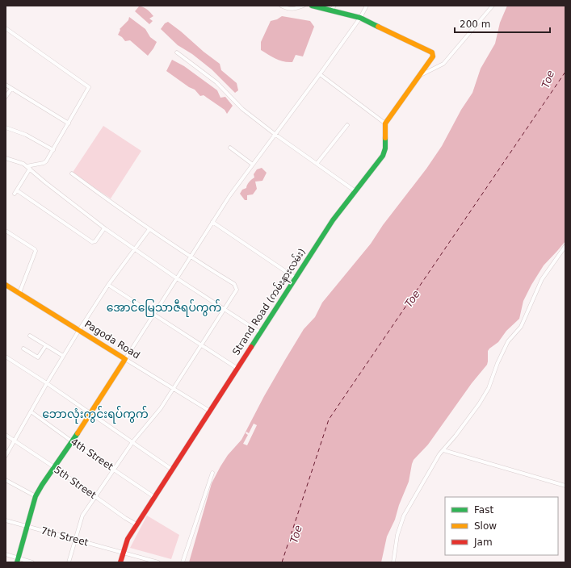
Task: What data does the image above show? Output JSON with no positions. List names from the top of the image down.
{
  "streets": {
    "street": [
      "Strand Road (ကမ်းနားလမ်း)",
      "Pagoda Road",
      "4th Street",
      "5th Street",
      "7th Street"
    ]
  },
  "crossings": [
    ["Strand Road (ကမ်းနားလမ်း)", "Pagoda Road"],
    ["Strand Road (ကမ်းနားလမ်း)", "4th Street"],
    ["Strand Road (ကမ်းနားလမ်း)", "5th Street"],
    ["Strand Road (ကမ်းနားလမ်း)", "7th Street"]
  ],
  "districts": ["အောင်မြေသာဇီရပ်ကွက်", "ဘောလုံးကွင်းရပ်ကွက်"],
  "water": ["Toe"],
  "legend": ["Fast", "Slow", "Jam"],
  "scale_bar": "200 m"
}
